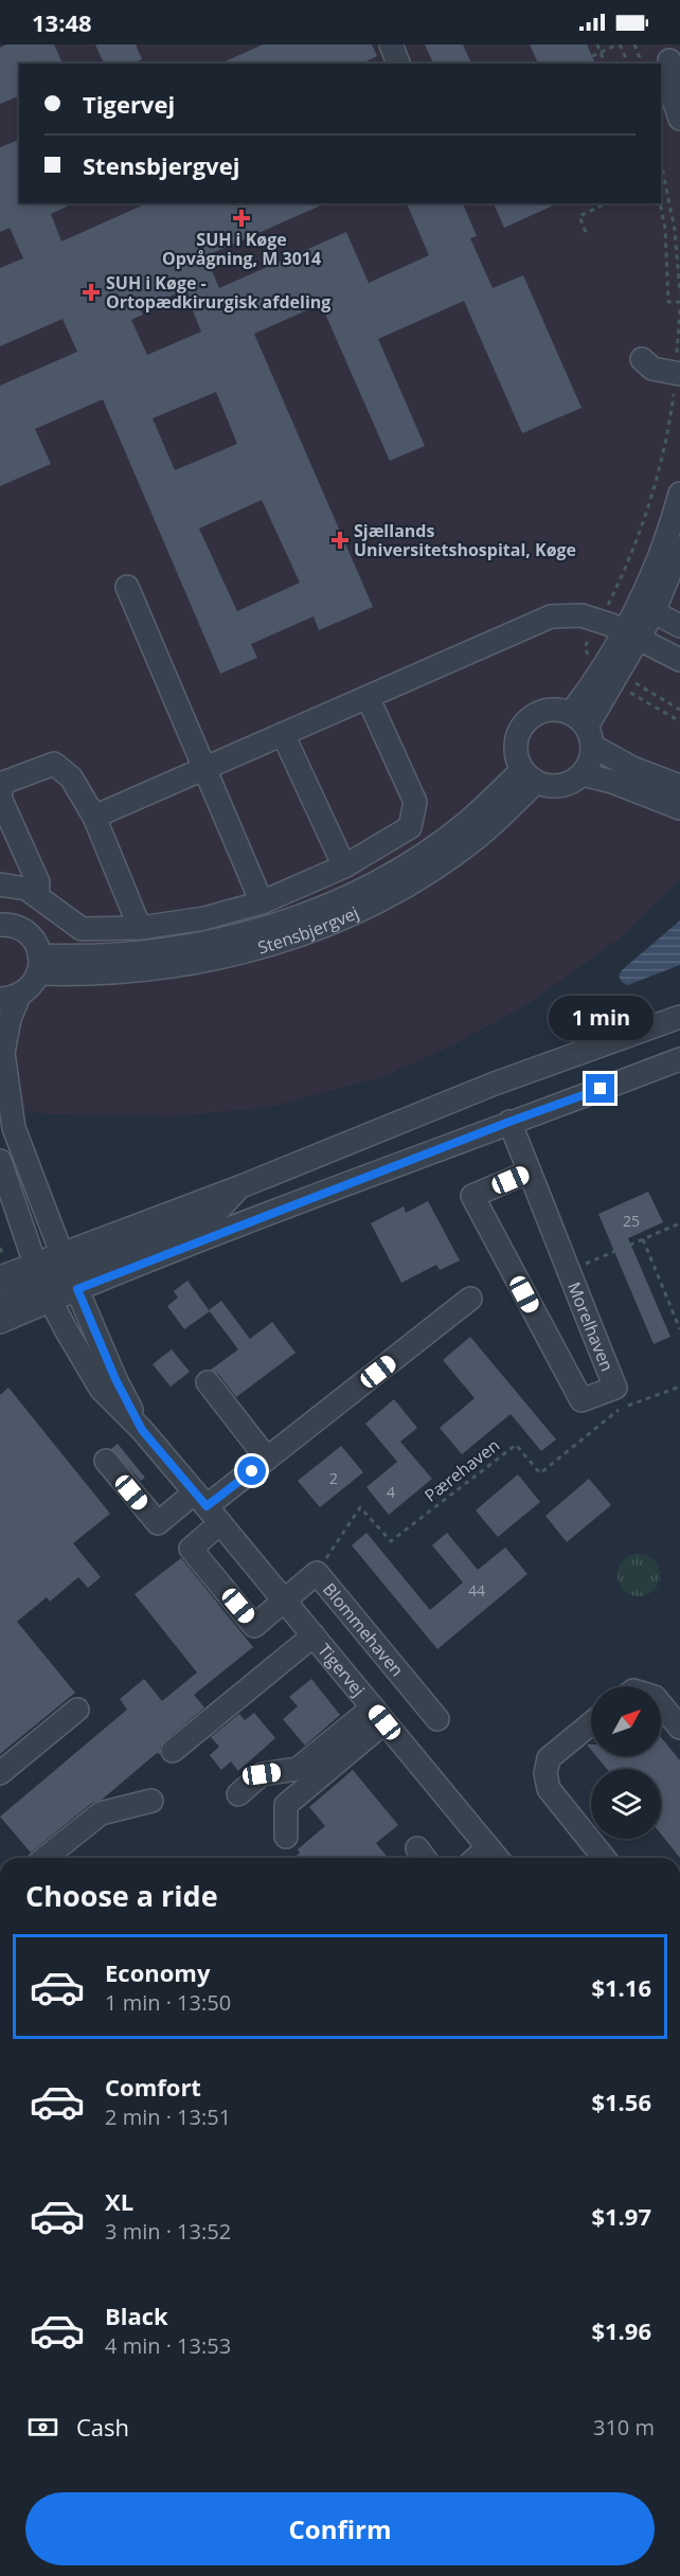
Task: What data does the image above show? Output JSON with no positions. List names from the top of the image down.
{
  "streets": {
    "street": [
      "Stensbjergvej",
      "Morelhaven",
      "Blommehaven",
      "Tigervej"
    ],
    "path": ["Pærehaven"]
  },
  "crossings": [
    ["Pærehaven", "Blommehaven"],
    ["Blommehaven", "Tigervej"]
  ],
  "places": {
    "health": ["SUH i Køge Opvågning, M 3014", "SUH i Køge - Ortopædkirurgisk afdeling", "Sjællands Universitetshospital, Køge"]
  },
  "house_numbers": [
    "25",
    "2",
    "4",
    "44"
  ],
  "north": "top right",
  "page": {
    "status": "13:48",
    "banner": ["Tigervej", "Stensbjergvej"],
    "bubble": "1 min",
    "heading": "Choose a ride",
    "list": [
      {
        "name": "Economy",
        "note": "1 min · 13:50",
        "value": "$1.16"
      },
      {
        "name": "Comfort",
        "note": "2 min · 13:51",
        "value": "$1.56"
      },
      {
        "name": "XL",
        "note": "3 min · 13:52",
        "value": "$1.97"
      },
      {
        "name": "Black",
        "note": "4 min · 13:53",
        "value": "$1.96"
      }
    ],
    "pay": ["Cash", "310 m"],
    "buttons": "Confirm"
  }
}
